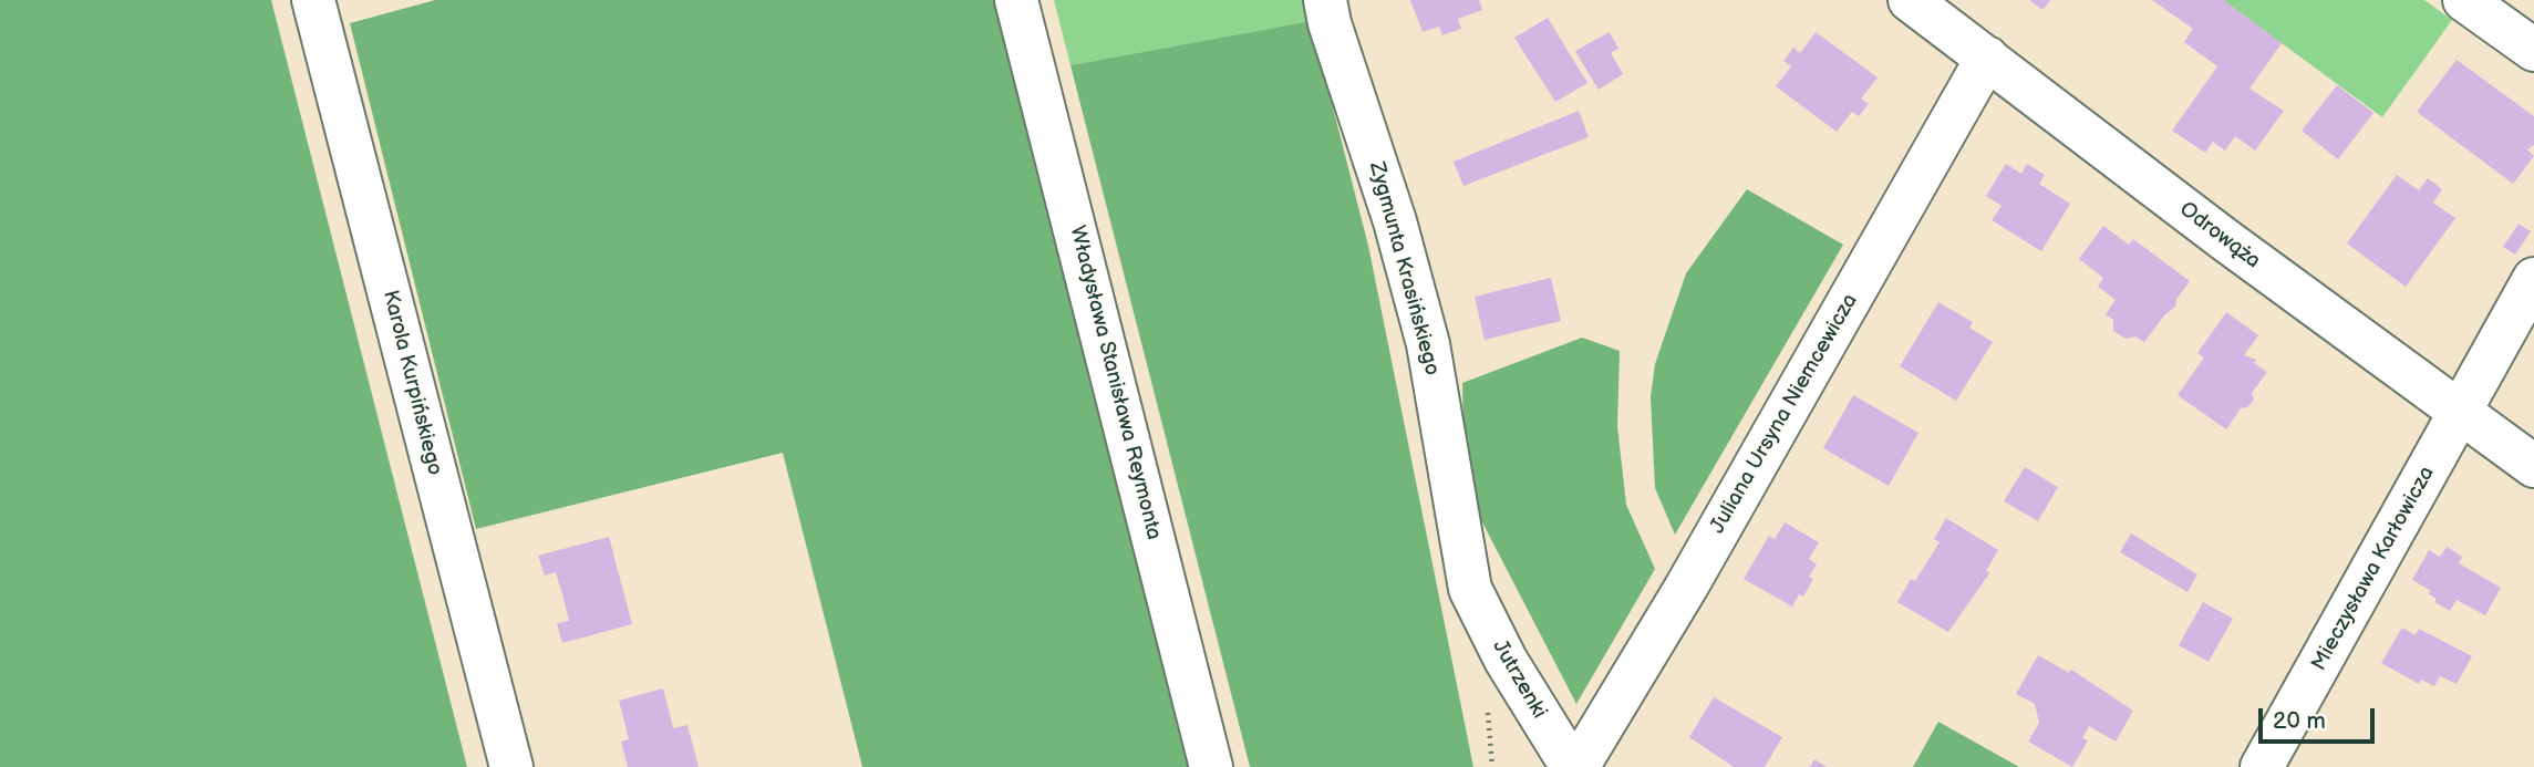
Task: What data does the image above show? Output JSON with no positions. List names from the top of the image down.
{
  "streets": {
    "street": [
      "Odrowąża",
      "Zygmunta Krasińskiego",
      "Karola Kurpińskiego",
      "Władysława Stanisława Reymonta",
      "Juliana Ursyna Niemcewicza",
      "Mieczysława Karłowicza",
      "Jutrzenki"
    ]
  },
  "crossings": [
    ["Odrowąża", "Juliana Ursyna Niemcewicza"],
    ["Odrowąża", "Mieczysława Karłowicza"],
    ["Zygmunta Krasińskiego", "Jutrzenki"]
  ],
  "scale_bar": "20 m"
}
